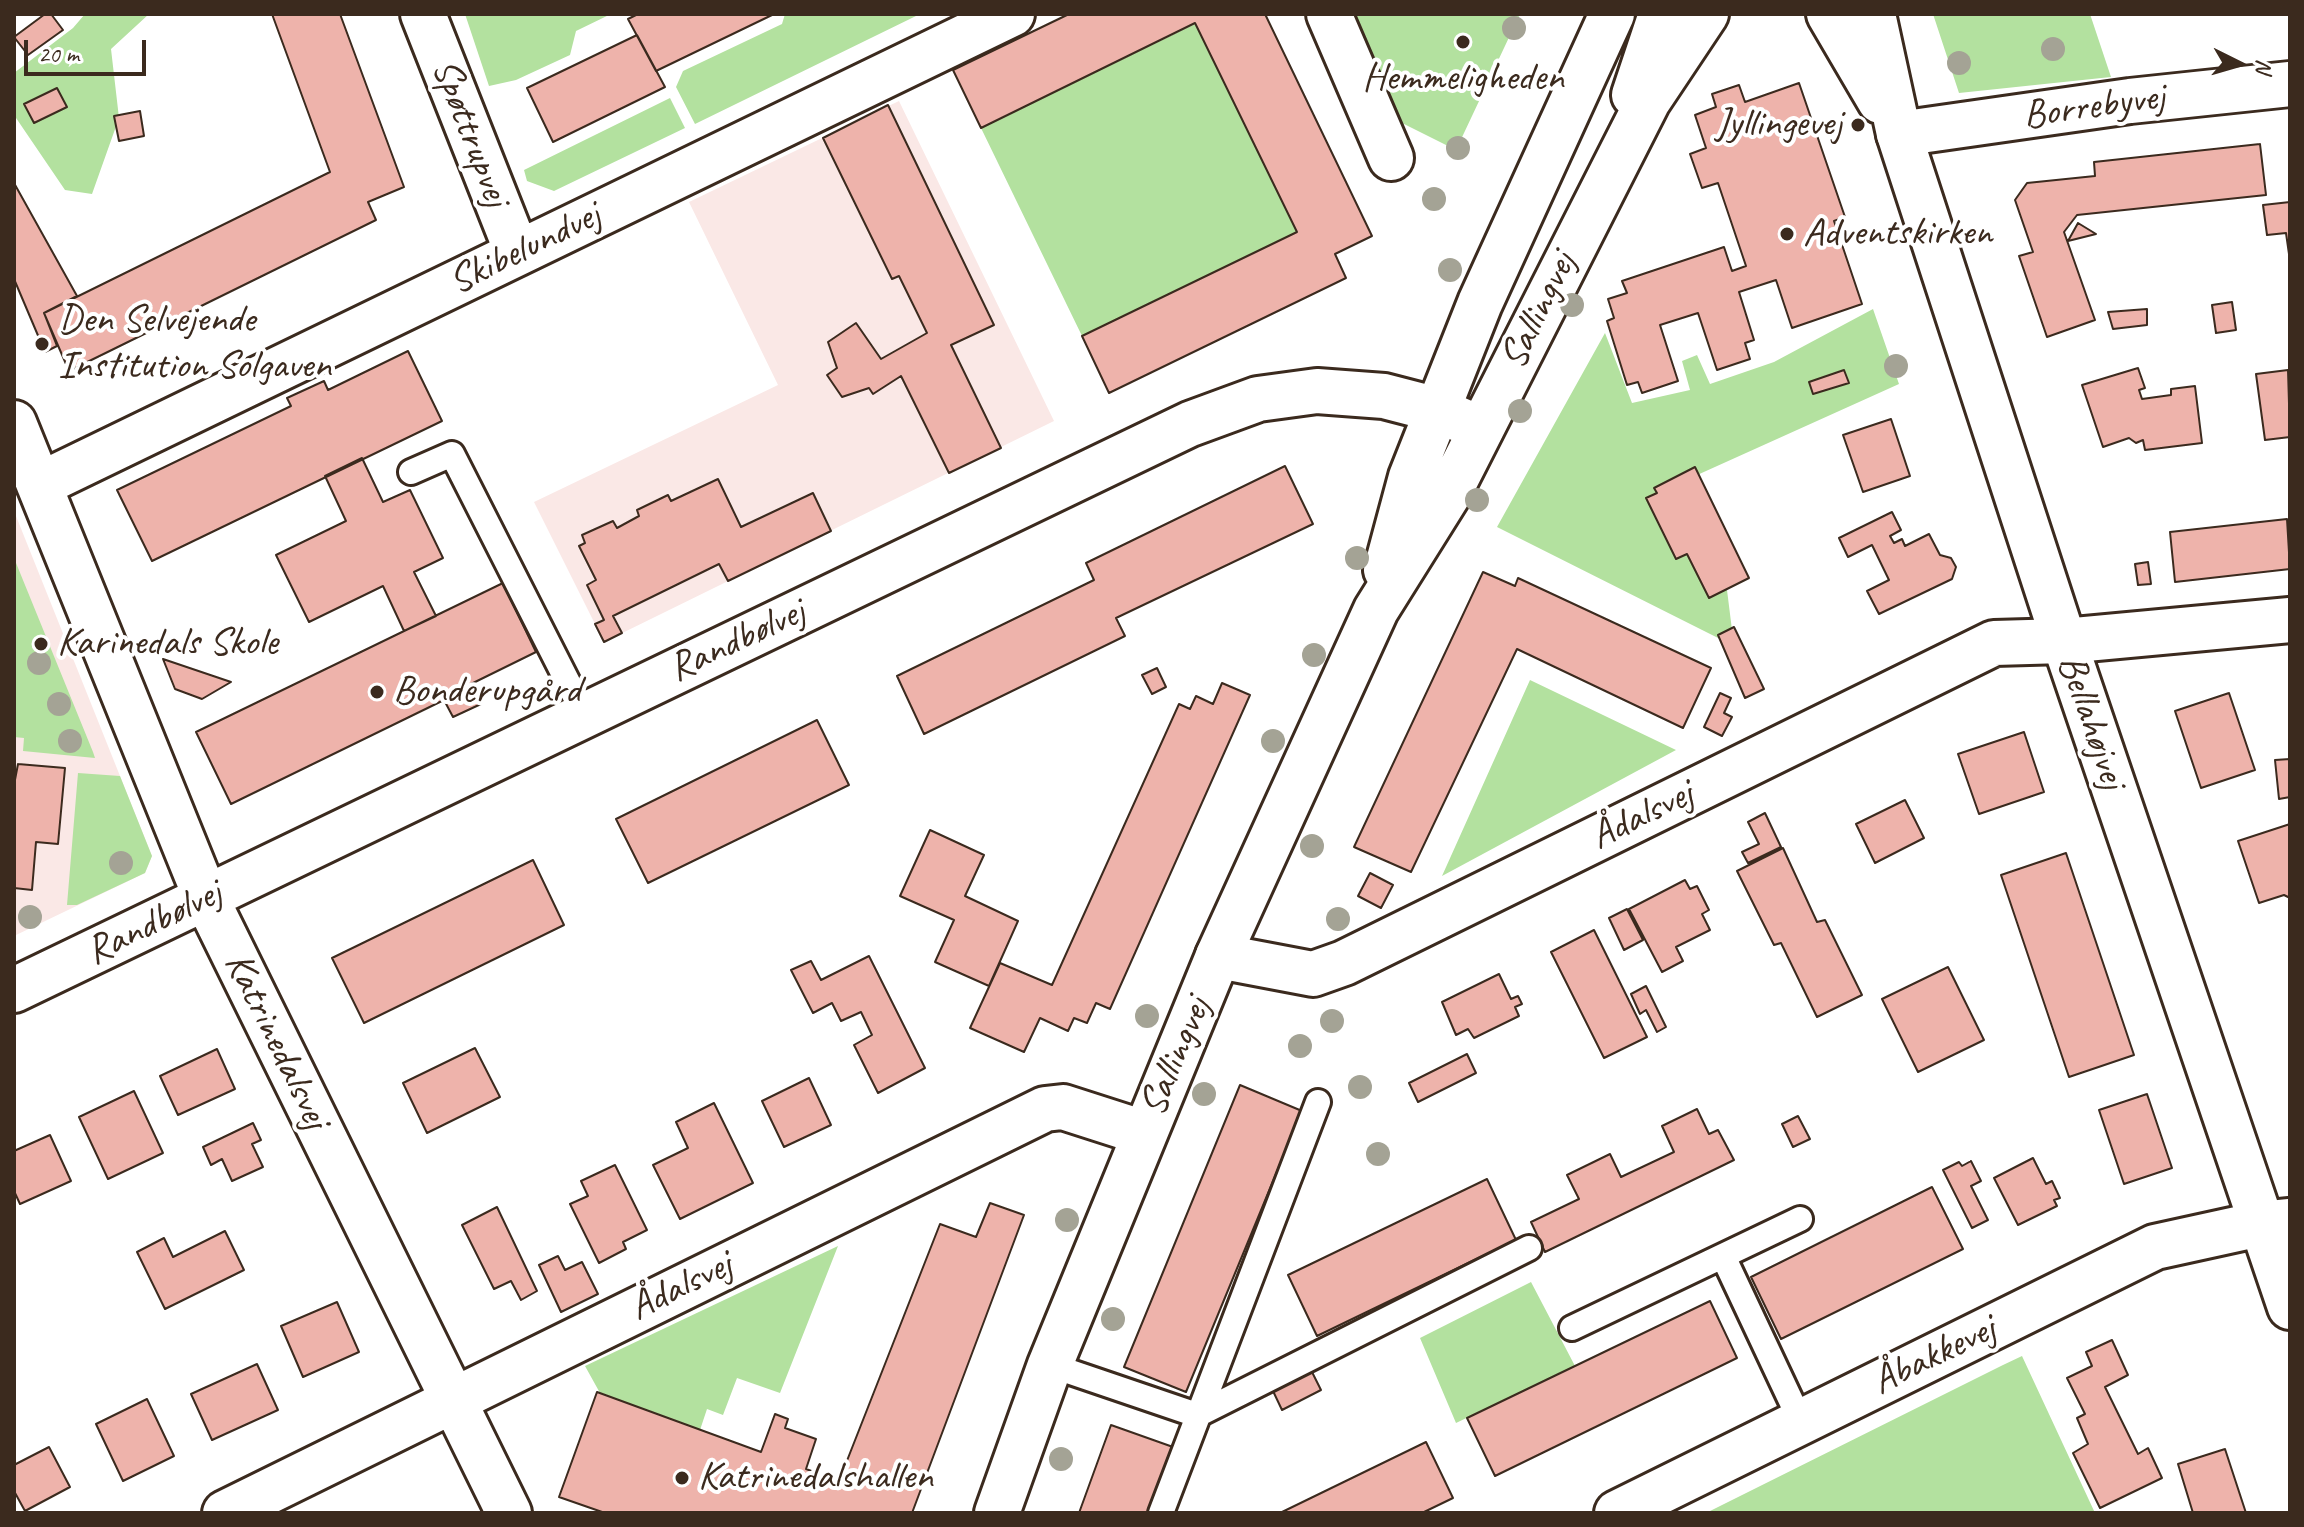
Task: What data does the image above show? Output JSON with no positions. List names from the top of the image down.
{
  "streets": {
    "street": [
      "Borrebyvej",
      "Spøttrupvej",
      "Skibelundvej",
      "Sallingvej",
      "Randbølvej",
      "Bellahøjvej",
      "Ådalsvej",
      "Katrinedalsvej",
      "Åbakkevej"
    ]
  },
  "crossings": [
    ["Borrebyvej", "Bellahøjvej"],
    ["Spøttrupvej", "Skibelundvej"],
    ["Skibelundvej", "Katrinedalsvej"],
    ["Sallingvej", "Randbølvej"],
    ["Sallingvej", "Ådalsvej"],
    ["Randbølvej", "Katrinedalsvej"],
    ["Bellahøjvej", "Ådalsvej"],
    ["Bellahøjvej", "Åbakkevej"],
    ["Ådalsvej", "Katrinedalsvej"]
  ],
  "places": [
    "Hemmeligheden",
    "Jyllingevej",
    "Adventskirken",
    "Den Selvejende Institution Solgaven",
    "Karinedals Skole",
    "Bonderupgård",
    "Katrinedalshallen"
  ],
  "scale_bar": "20 m",
  "north": "right"
}
